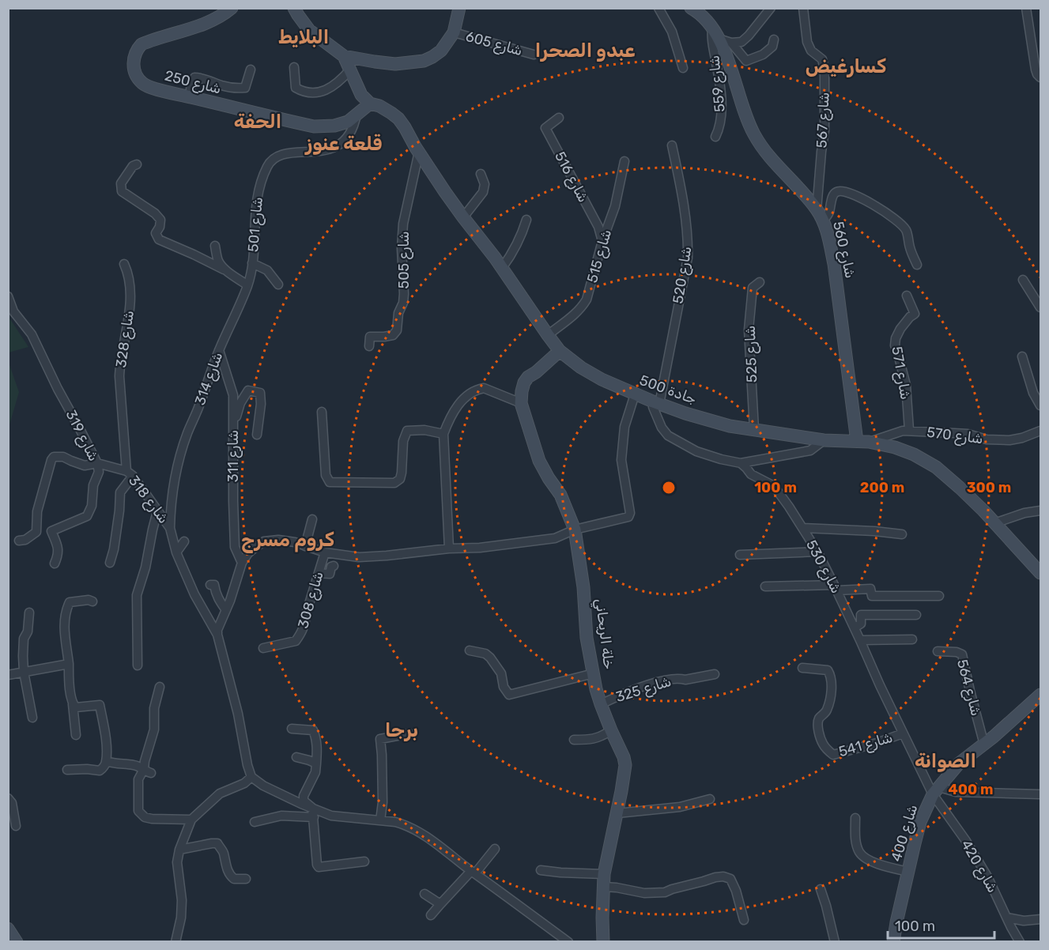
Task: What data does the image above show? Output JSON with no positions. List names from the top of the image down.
{
  "streets": {
    "main road": [
      "شارع 250",
      "شارع 560",
      "جادة 500",
      "خلة الريحاني",
      "شارع 400"
    ],
    "street": [
      "شارع 605",
      "شارع 559",
      "شارع 567",
      "شارع 516",
      "شارع 501",
      "شارع 515",
      "شارع 505",
      "شارع 520",
      "شارع 328",
      "شارع 525",
      "شارع 571",
      "شارع 314",
      "شارع 319",
      "شارع 570",
      "شارع 311",
      "شارع 318",
      "شارع 530",
      "شارع 308",
      "شارع 564",
      "شارع 325",
      "شارع 541",
      "شارع 420"
    ]
  },
  "crossings": [
    ["شارع 250", "شارع 501"],
    ["شارع 250", "جادة 500"],
    ["شارع 559", "شارع 560"],
    ["شارع 567", "شارع 560"],
    ["شارع 516", "شارع 515"],
    ["شارع 501", "شارع 314"],
    ["شارع 560", "جادة 500"],
    ["شارع 515", "جادة 500"],
    ["شارع 505", "جادة 500"],
    ["شارع 520", "جادة 500"],
    ["شارع 520", "شارع 530"],
    ["شارع 328", "شارع 318"],
    ["شارع 525", "جادة 500"],
    ["شارع 571", "شارع 570"],
    ["شارع 314", "شارع 311"],
    ["شارع 314", "شارع 318"],
    ["جادة 500", "شارع 570"],
    ["جادة 500", "شارع 530"],
    ["جادة 500", "خلة الريحاني"],
    ["شارع 319", "شارع 318"],
    ["شارع 530", "شارع 541"],
    ["شارع 530", "شارع 400"],
    ["شارع 530", "شارع 420"],
    ["خلة الريحاني", "شارع 325"],
    ["شارع 564", "شارع 400"],
    ["شارع 400", "شارع 420"]
  ],
  "districts": [
    "البلايط",
    "عبدو الصحرا",
    "كسارغيض",
    "الحفة",
    "قلعة عنوز",
    "كروم مسرج",
    "برجا",
    "الصوانة"
  ],
  "scale_bar": "100 m",
  "rings": [
    "100 m",
    "200 m",
    "300 m",
    "400 m"
  ]
}
